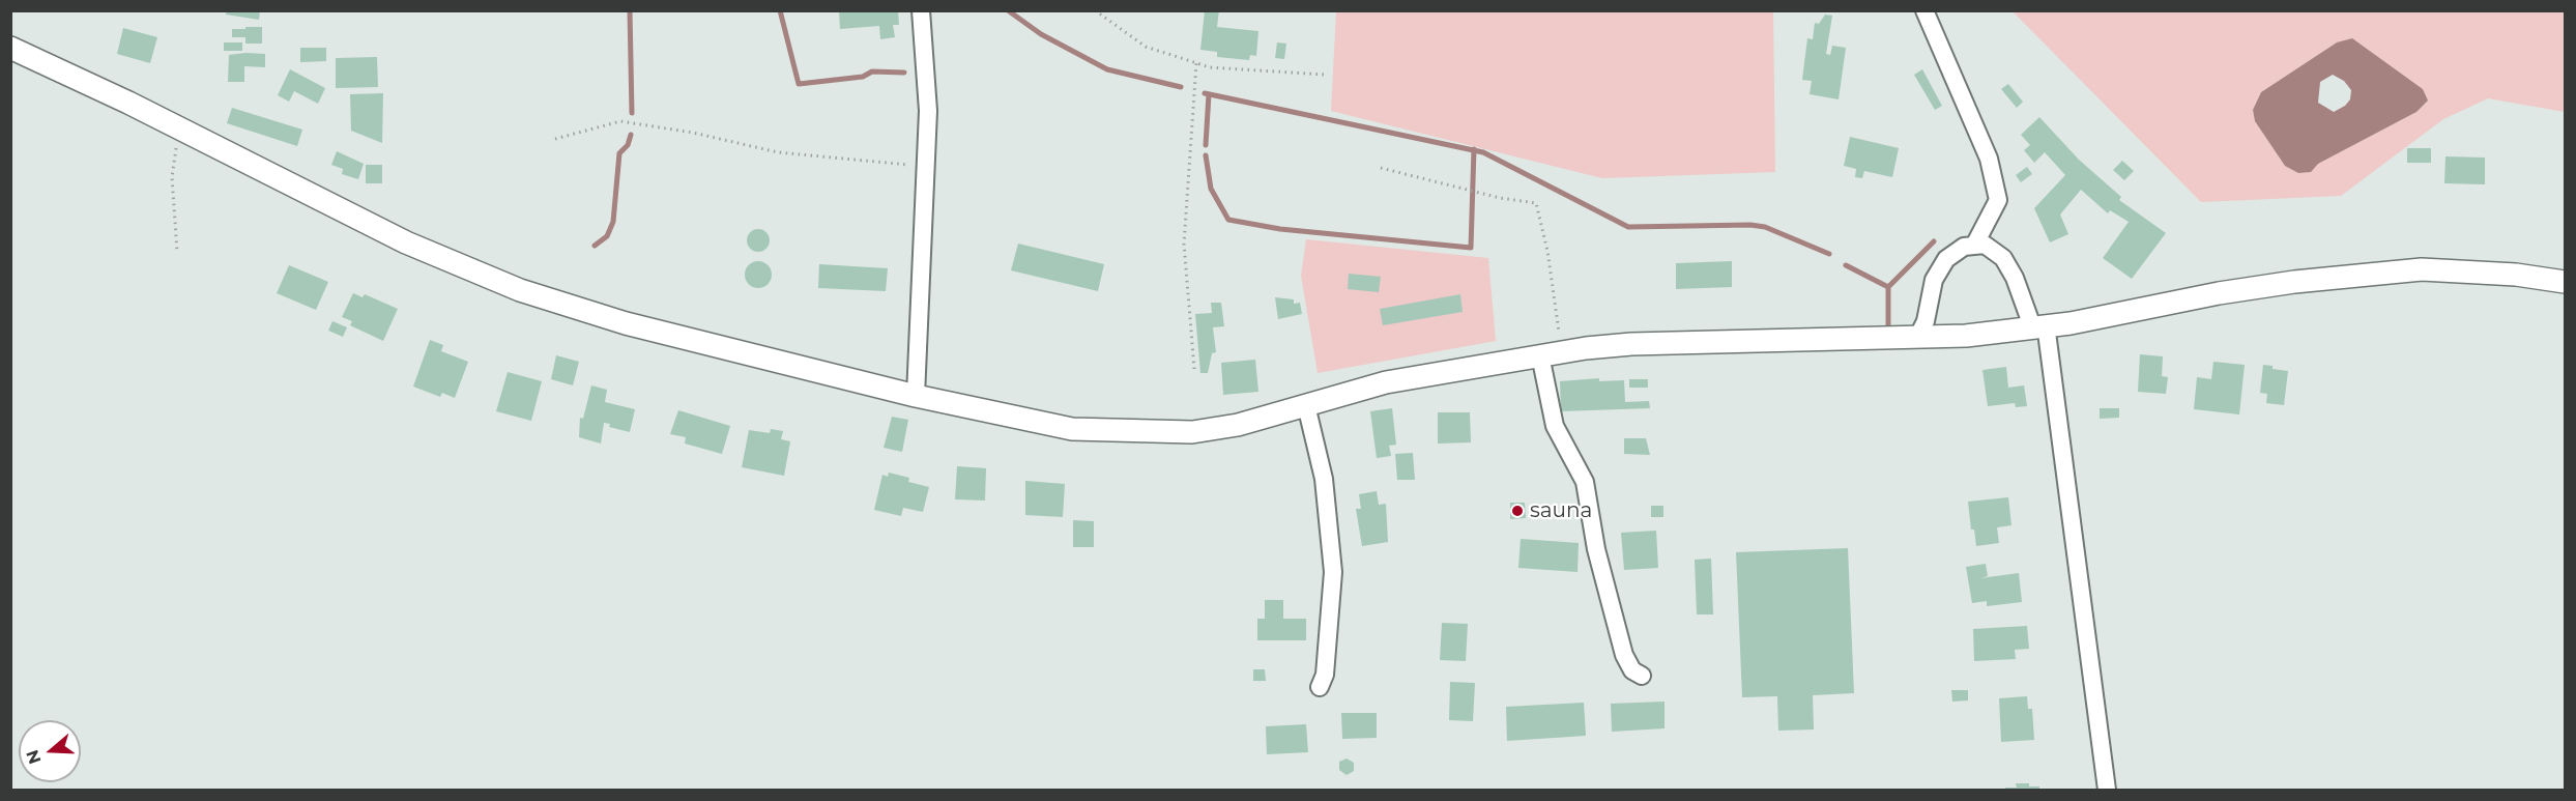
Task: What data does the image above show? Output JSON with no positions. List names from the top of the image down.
{
  "places": ["sauna"],
  "north": "left"
}
